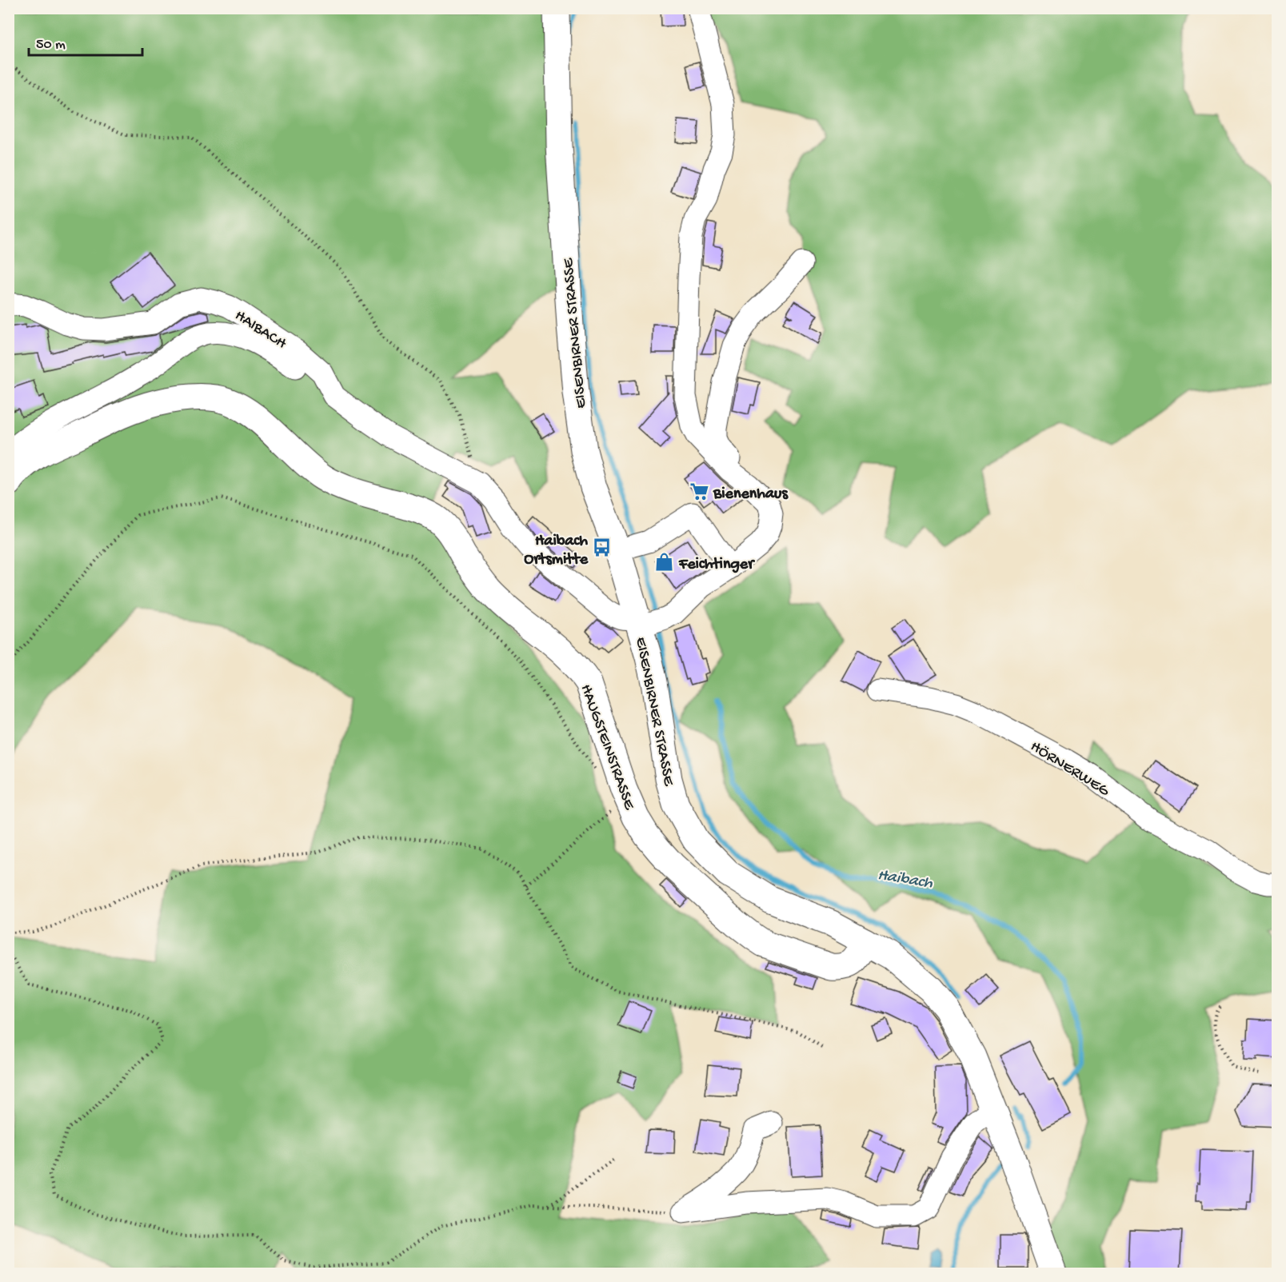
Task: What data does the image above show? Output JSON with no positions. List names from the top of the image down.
{
  "streets": {
    "main road": ["EISENBIRNER STRASSE", "HAUGSTEINSTRASSE"],
    "street": ["HAIBACH", "HÖRNERWEG"]
  },
  "crossings": [
    ["EISENBIRNER STRASSE", "HAUGSTEINSTRASSE"]
  ],
  "water": ["Haibach"],
  "places": {
    "supermarket": ["Bienenhaus"],
    "bus stop": ["Haibach Ortsmitte"],
    "shop": ["Feichtinger"]
  },
  "scale_bar": "50 m"
}
